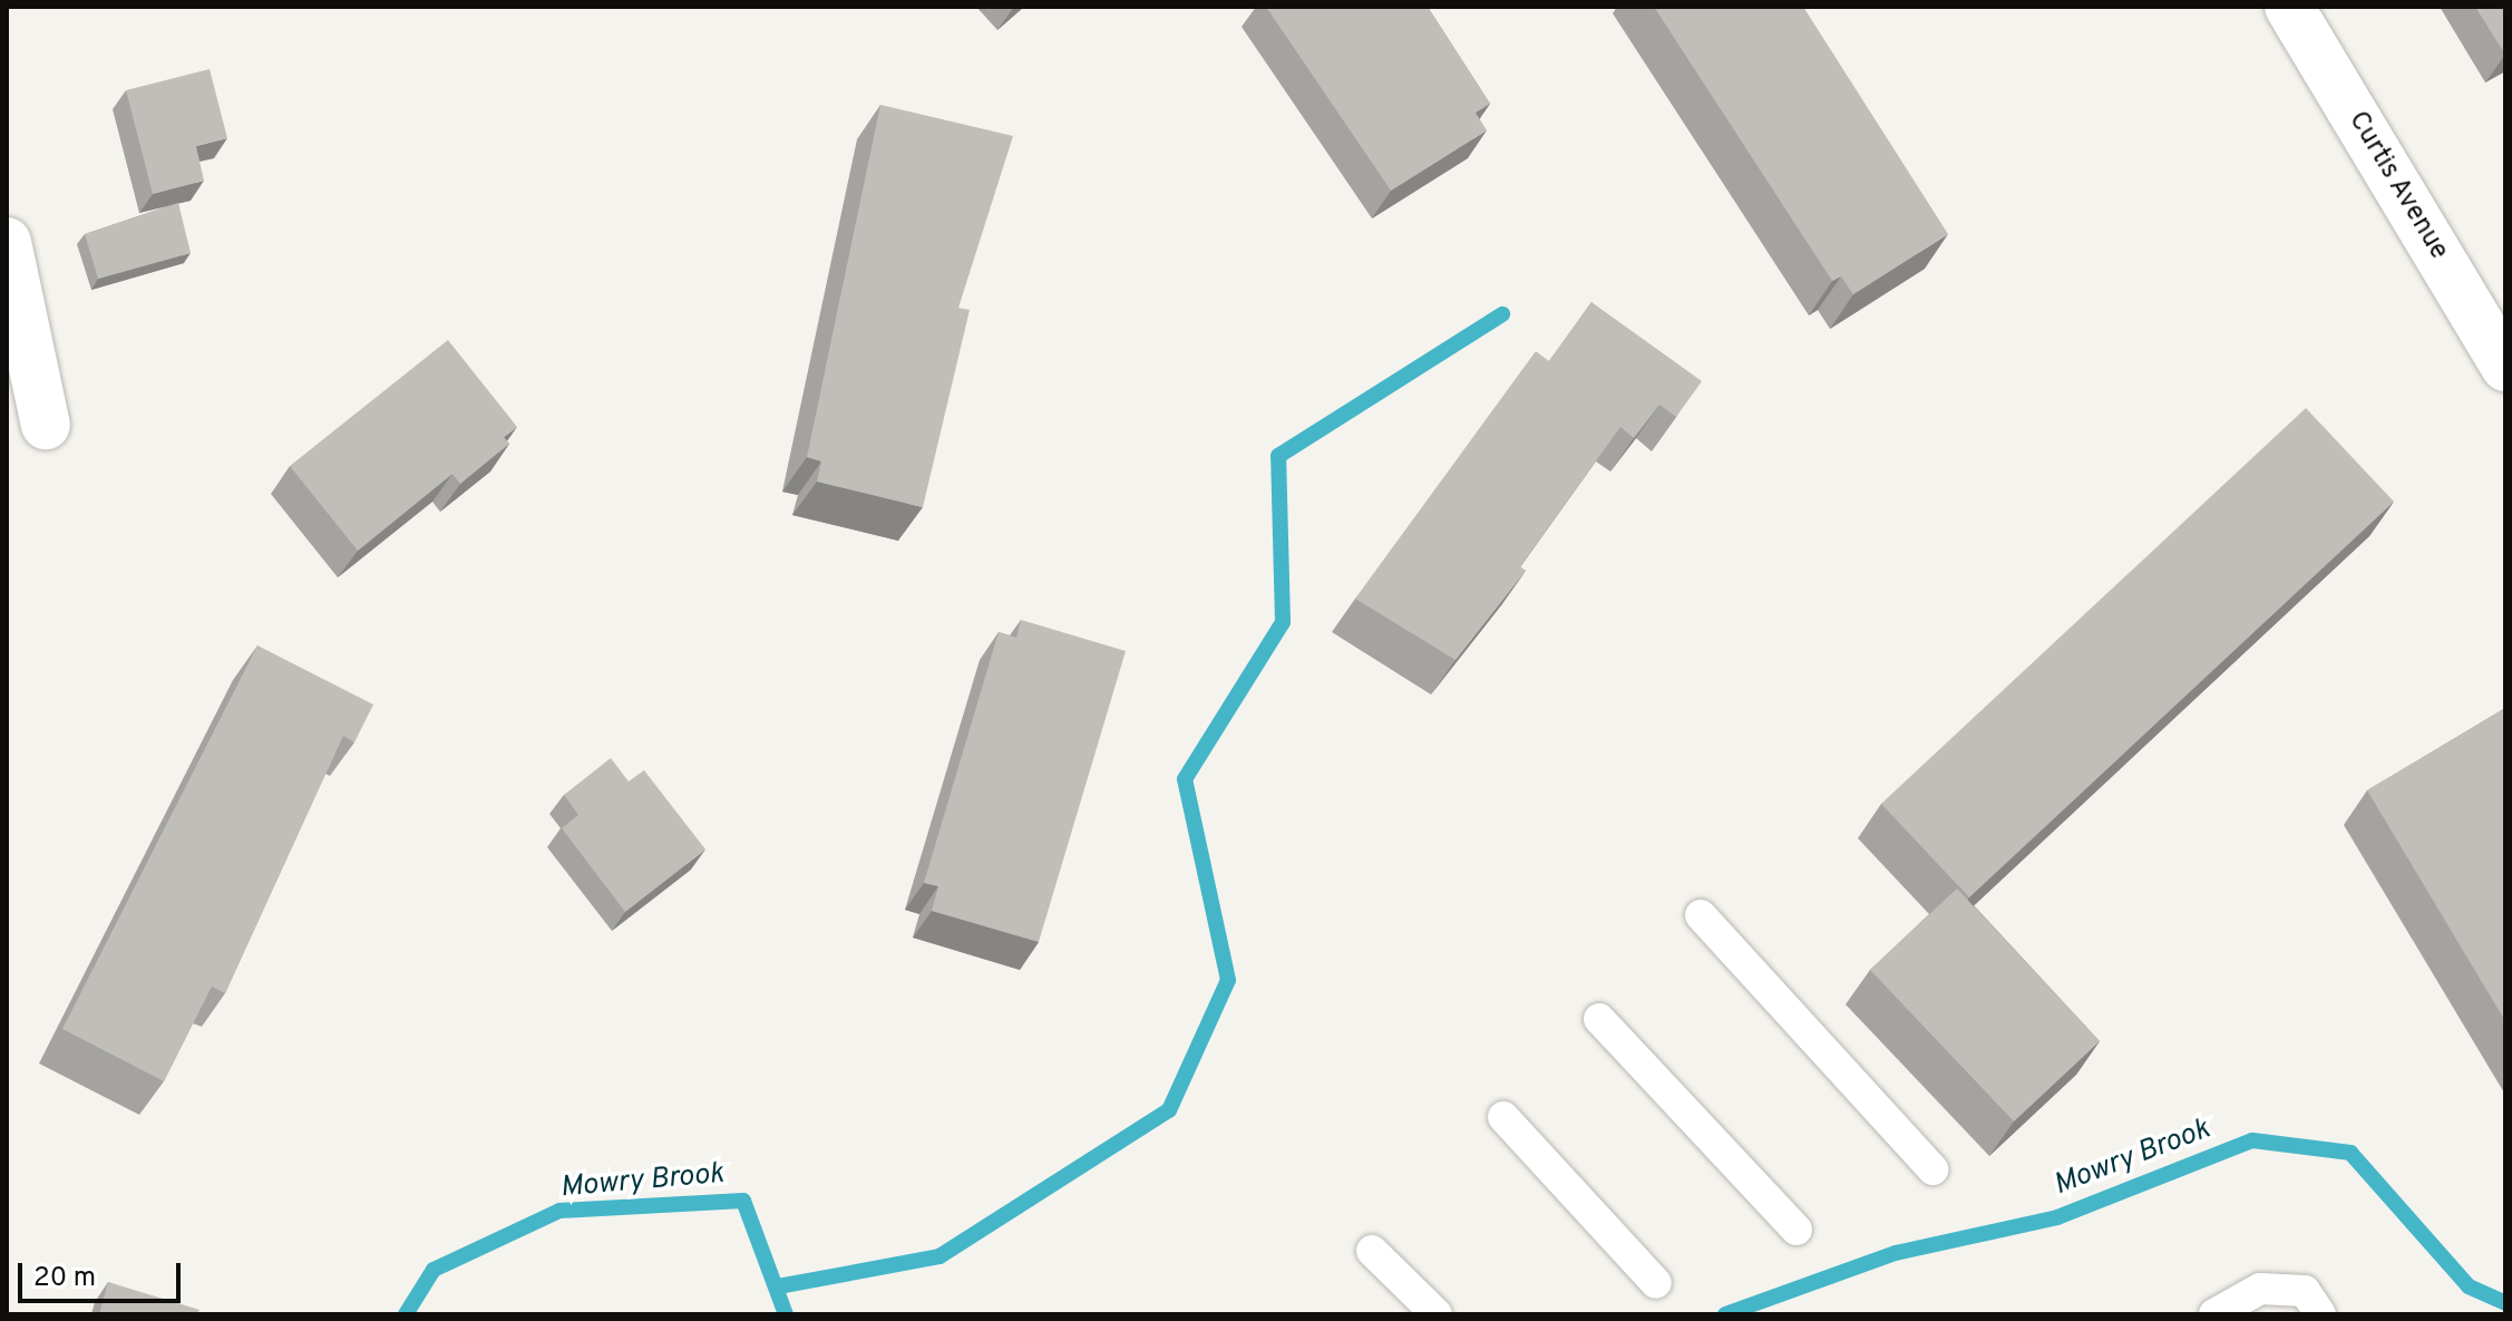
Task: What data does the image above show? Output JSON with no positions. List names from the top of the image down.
{
  "streets": {
    "street": ["Curtis Avenue"]
  },
  "water": ["Mowry Brook"],
  "scale_bar": "20 m"
}
